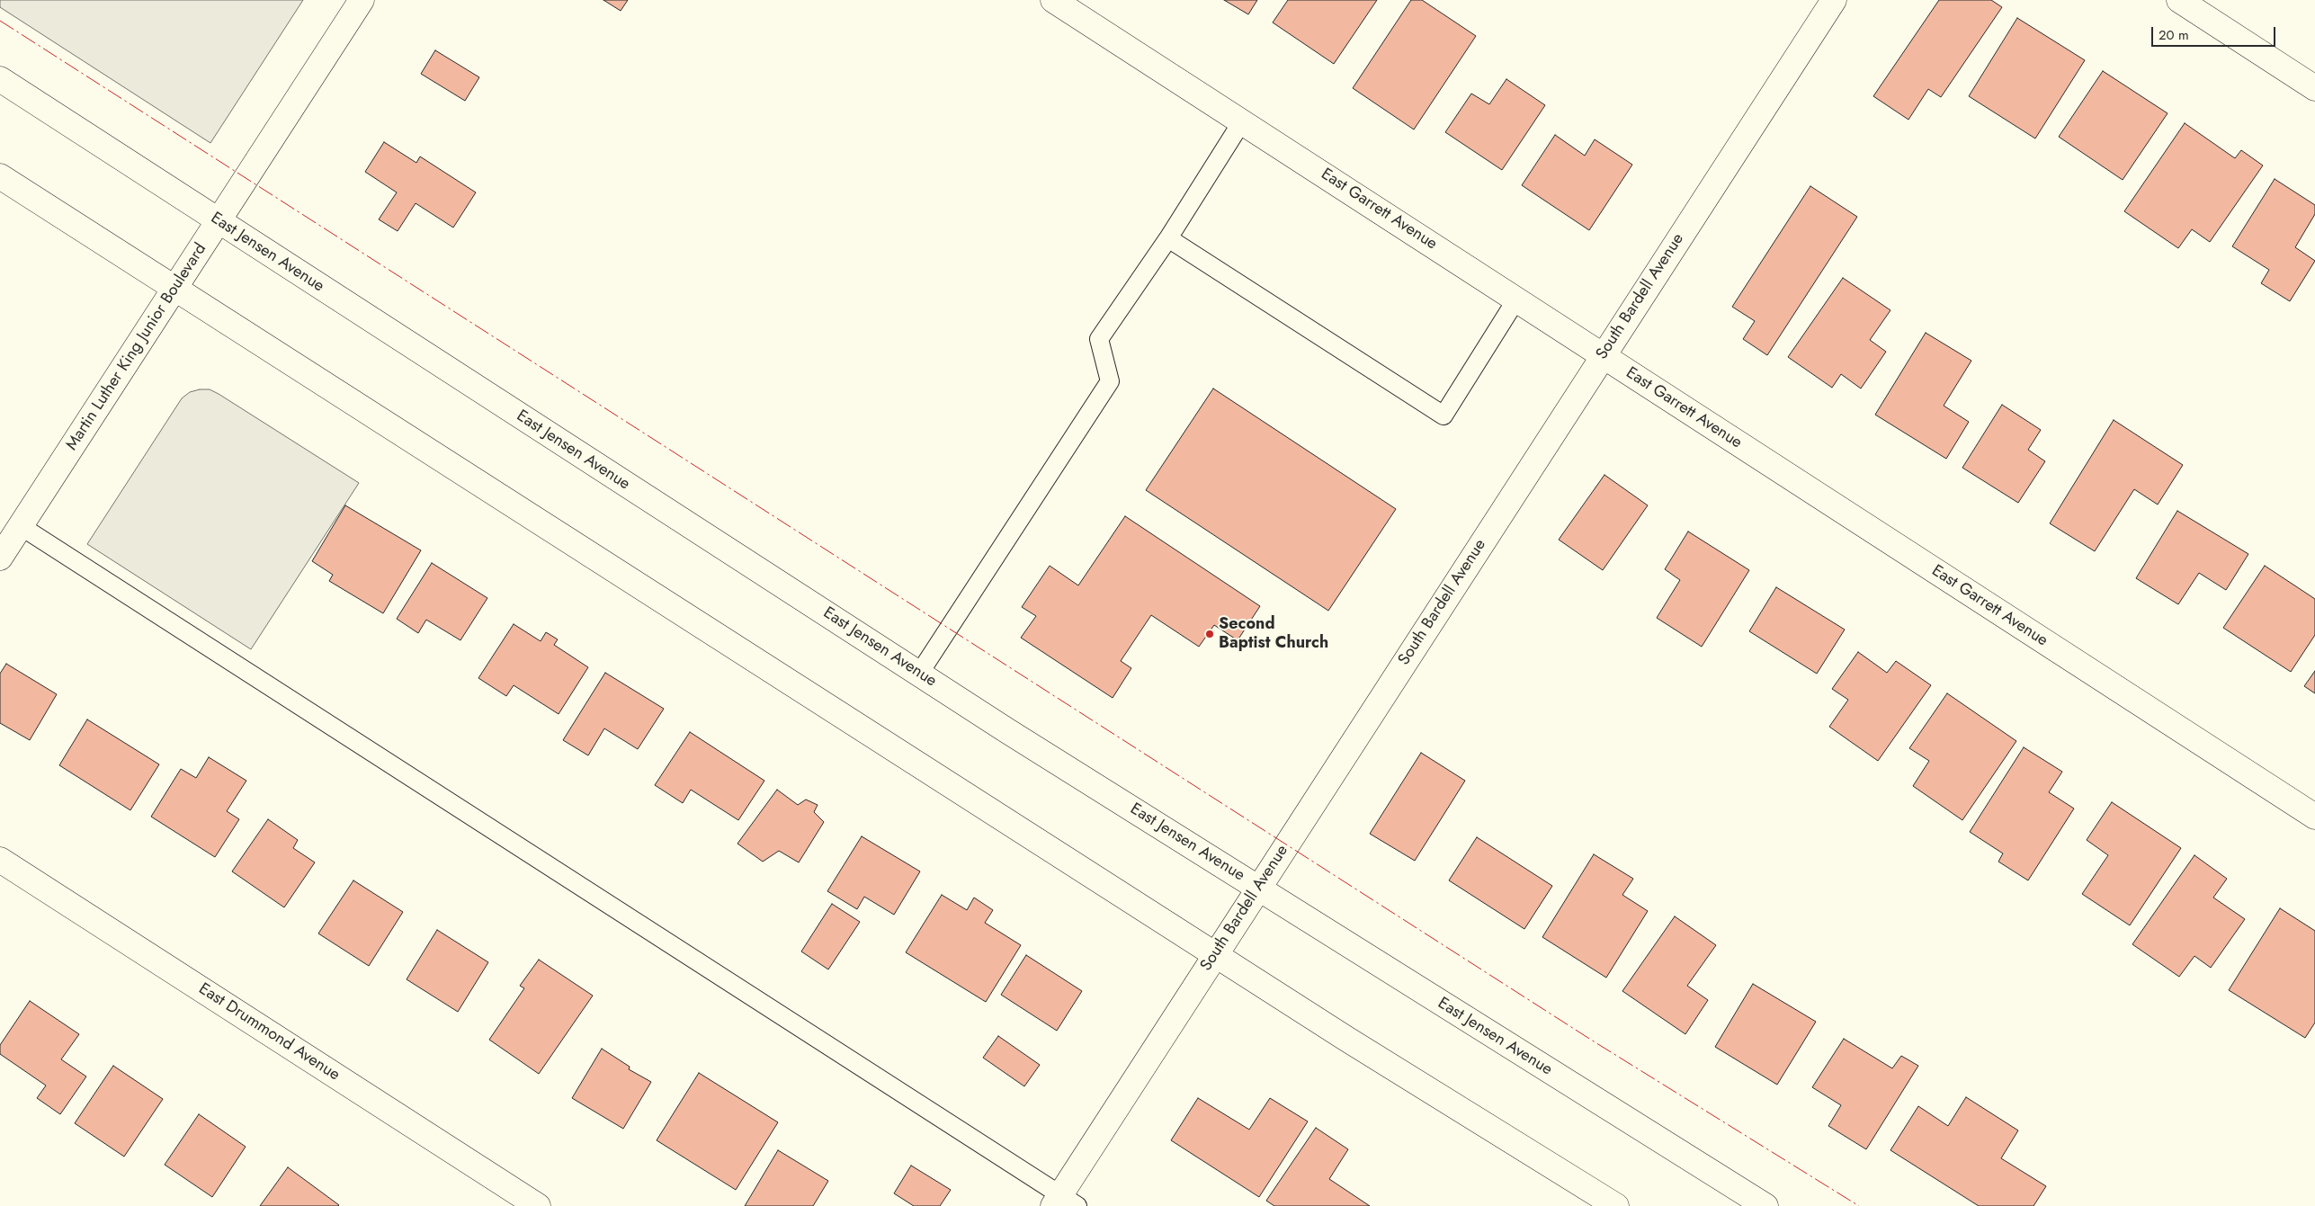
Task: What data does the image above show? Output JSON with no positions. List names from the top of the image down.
{
  "streets": {
    "street": [
      "East Garrett Avenue",
      "East Jensen Avenue",
      "South Bardell Avenue",
      "Martin Luther King Junior Boulevard",
      "East Drummond Avenue"
    ]
  },
  "crossings": [
    ["East Garrett Avenue", "South Bardell Avenue"],
    ["East Jensen Avenue", "South Bardell Avenue"],
    ["East Jensen Avenue", "Martin Luther King Junior Boulevard"]
  ],
  "places": ["Second Baptist Church"],
  "scale_bar": "20 m"
}
